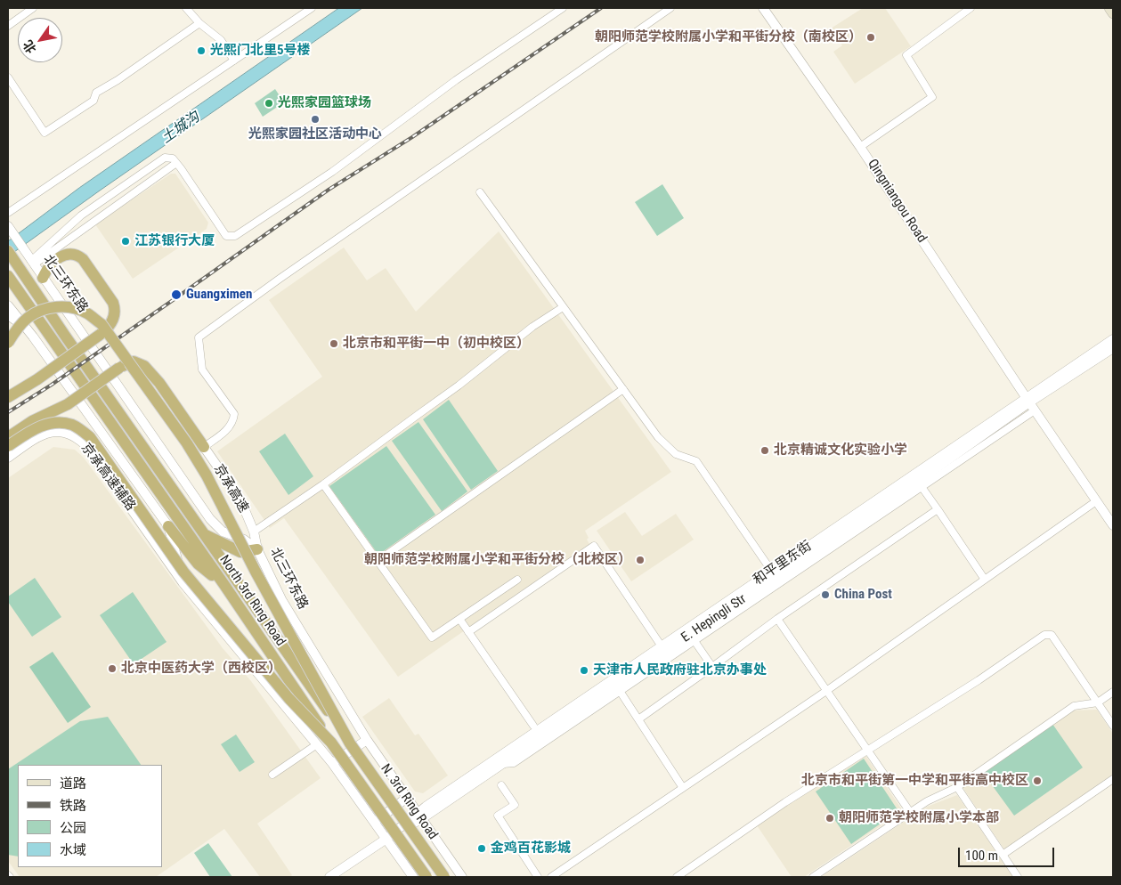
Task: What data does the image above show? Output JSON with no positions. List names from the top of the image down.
{
  "streets": {
    "highway": ["North 3rd Ring Road", "N. 3rd Ring Road"],
    "street": [
      "Qingniangou Road",
      "北三环东路",
      "京承高速辅路",
      "京承高速",
      "和平里东街",
      "E. Hepingli Str"
    ]
  },
  "crossings": [
    ["Qingniangou Road", "和平里东街"],
    ["Qingniangou Road", "E. Hepingli Str"],
    ["北三环东路", "京承高速"],
    ["北三环东路", "E. Hepingli Str"],
    ["和平里东街", "E. Hepingli Str"],
    ["North 3rd Ring Road", "N. 3rd Ring Road"]
  ],
  "water": ["土城沟"],
  "places": [
    "朝阳师范学校附属小学和平街分校（南校区）",
    "光熙门北里5号楼",
    "光熙家园篮球场",
    "光熙家园社区活动中心",
    "江苏银行大厦",
    "Guangximen",
    "北京市和平街一中（初中校区）",
    "北京精诚文化实验小学",
    "朝阳师范学校附属小学和平街分校（北校区）",
    "China Post",
    "北京中医药大学（西校区）",
    "天津市人民政府驻北京办事处",
    "北京市和平街第一中学和平街高中校区",
    "朝阳师范学校附属小学本部",
    "金鸡百花影城"
  ],
  "legend": [
    "道路",
    "铁路",
    "公园",
    "水域"
  ],
  "scale_bar": "100 m",
  "north": "bottom left"
}
